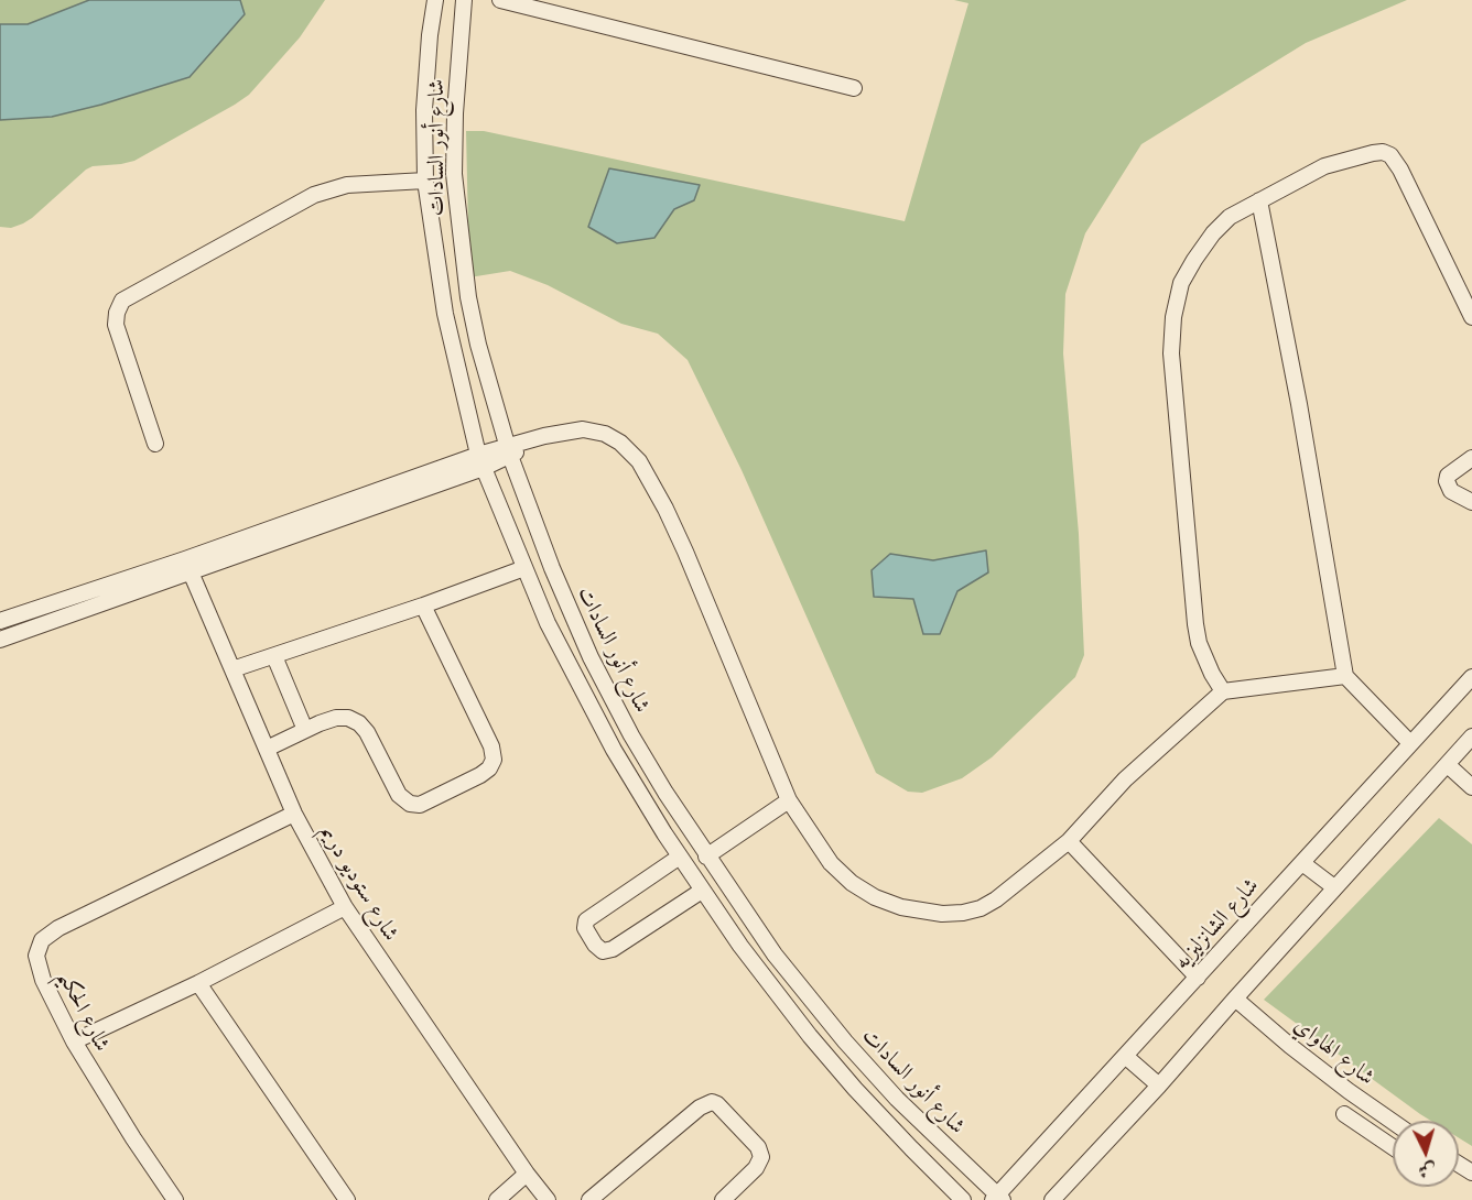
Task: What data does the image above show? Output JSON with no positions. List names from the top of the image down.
{
  "streets": {
    "street": [
      "شارع أنور السادات",
      "شارع ستوديو دريم",
      "شارع الشانزليزيه",
      "شارع الحكيم",
      "شارع الهاواي"
    ]
  },
  "crossings": [
    ["شارع أنور السادات", "شارع الشانزليزيه"],
    ["شارع ستوديو دريم", "شارع الحكيم"]
  ],
  "north": "bottom"
}
